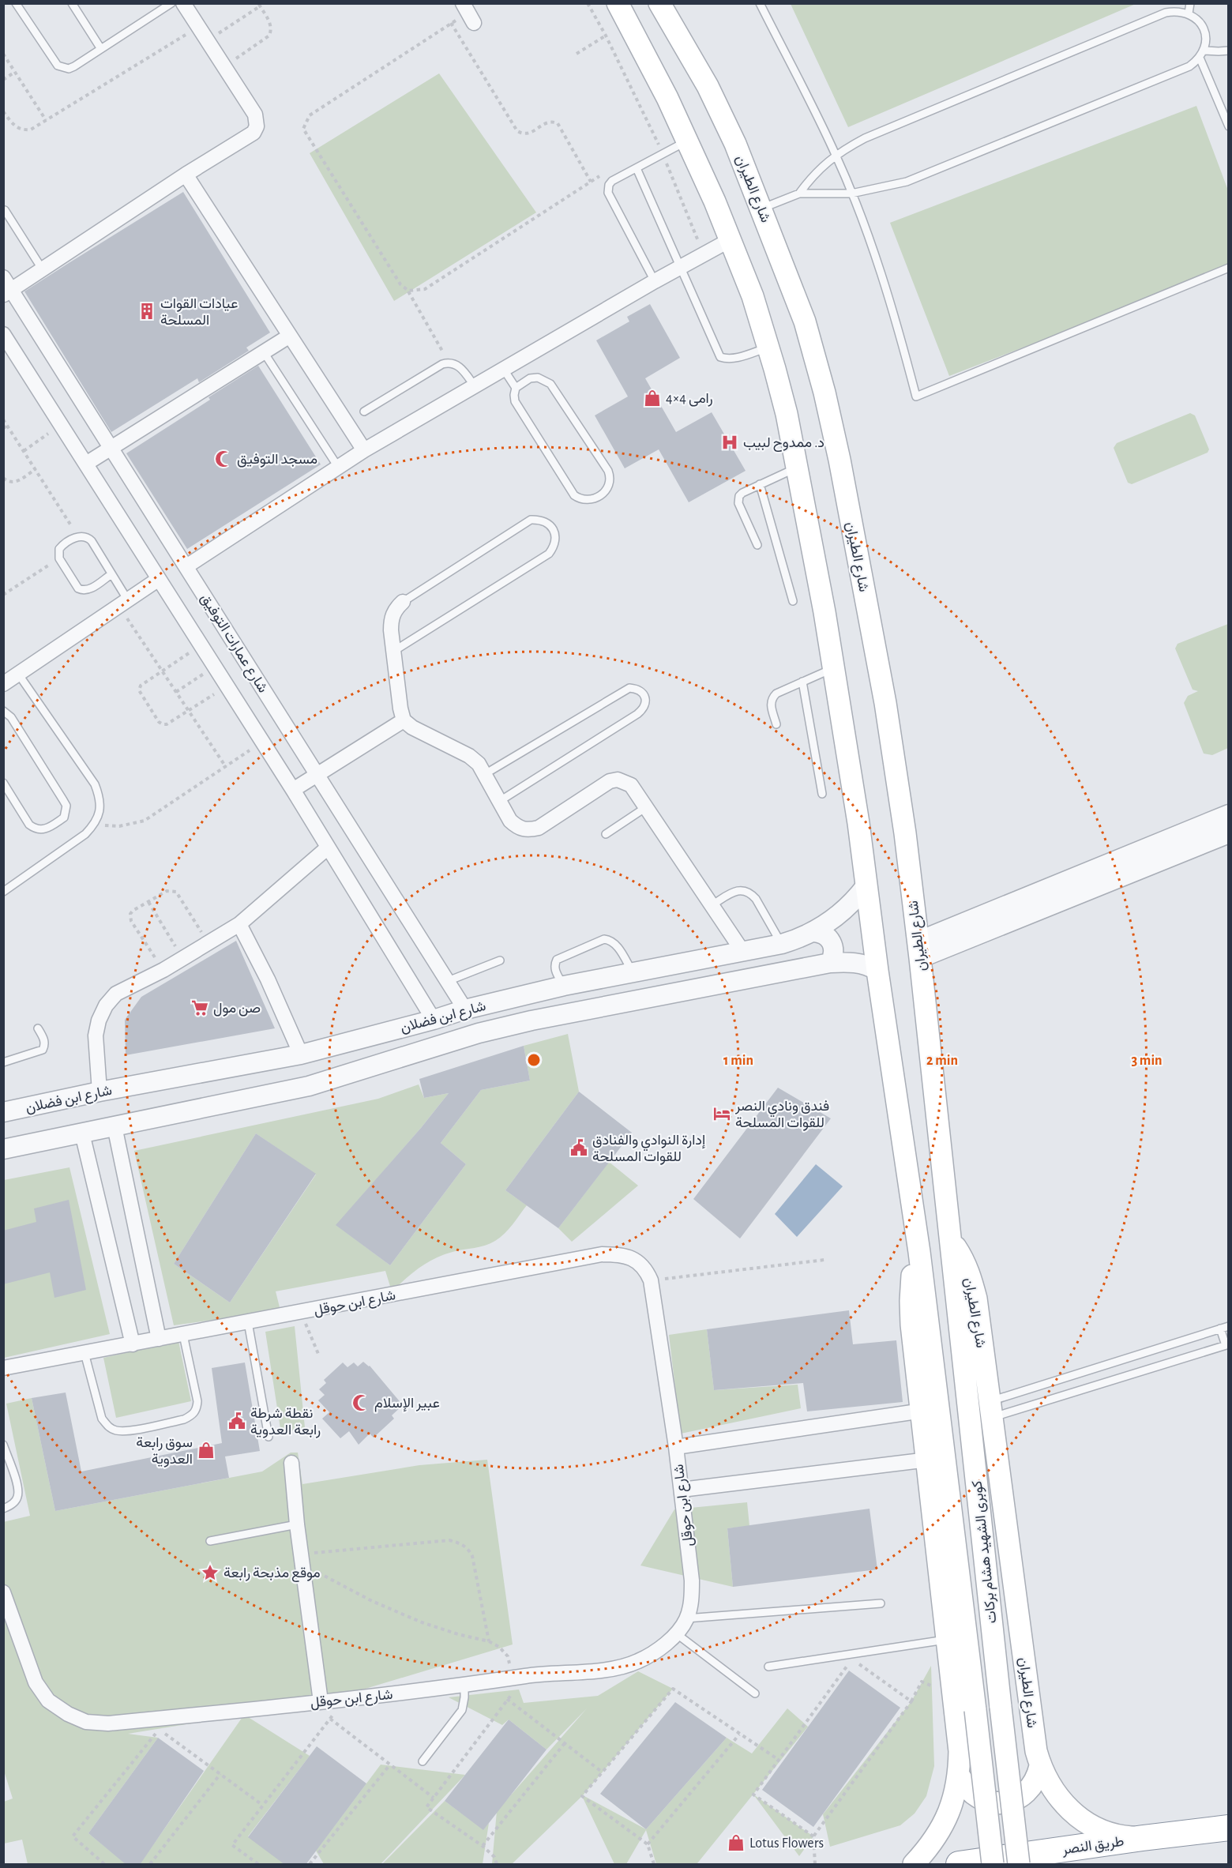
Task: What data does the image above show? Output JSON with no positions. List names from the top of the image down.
{
  "streets": {
    "highway": ["طريق النصر"],
    "main road": ["شارع الطيران", "كوبرى الشهيد هشام بركات"],
    "street": ["شارع عمارات التوفيق", "شارع ابن فضلان", "شارع ابن حوقل"]
  },
  "crossings": [
    ["شارع الطيران", "كوبرى الشهيد هشام بركات"],
    ["شارع الطيران", "طريق النصر"],
    ["شارع عمارات التوفيق", "شارع ابن فضلان"]
  ],
  "places": {
    "building": ["عيادات القوات المسلحة"],
    "shop": ["رامى 4×4", "سوق رابعة العدوية", "Lotus Flowers"],
    "hospital": ["د. ممدوح لبيب"],
    "mosque": ["مسجد التوفيق", "عبير الإسلام"],
    "supermarket": ["صن مول"],
    "hotel": ["فندق ونادي النصر للقوات المسلحة"],
    "public building": ["إدارة النوادي والفنادق للقوات المسلحة", "نقطة شرطة رابعة العدوية"],
    "place": ["موقع مذبحة رابعة"]
  },
  "rings": ["1 min", "2 min", "3 min"]
}
